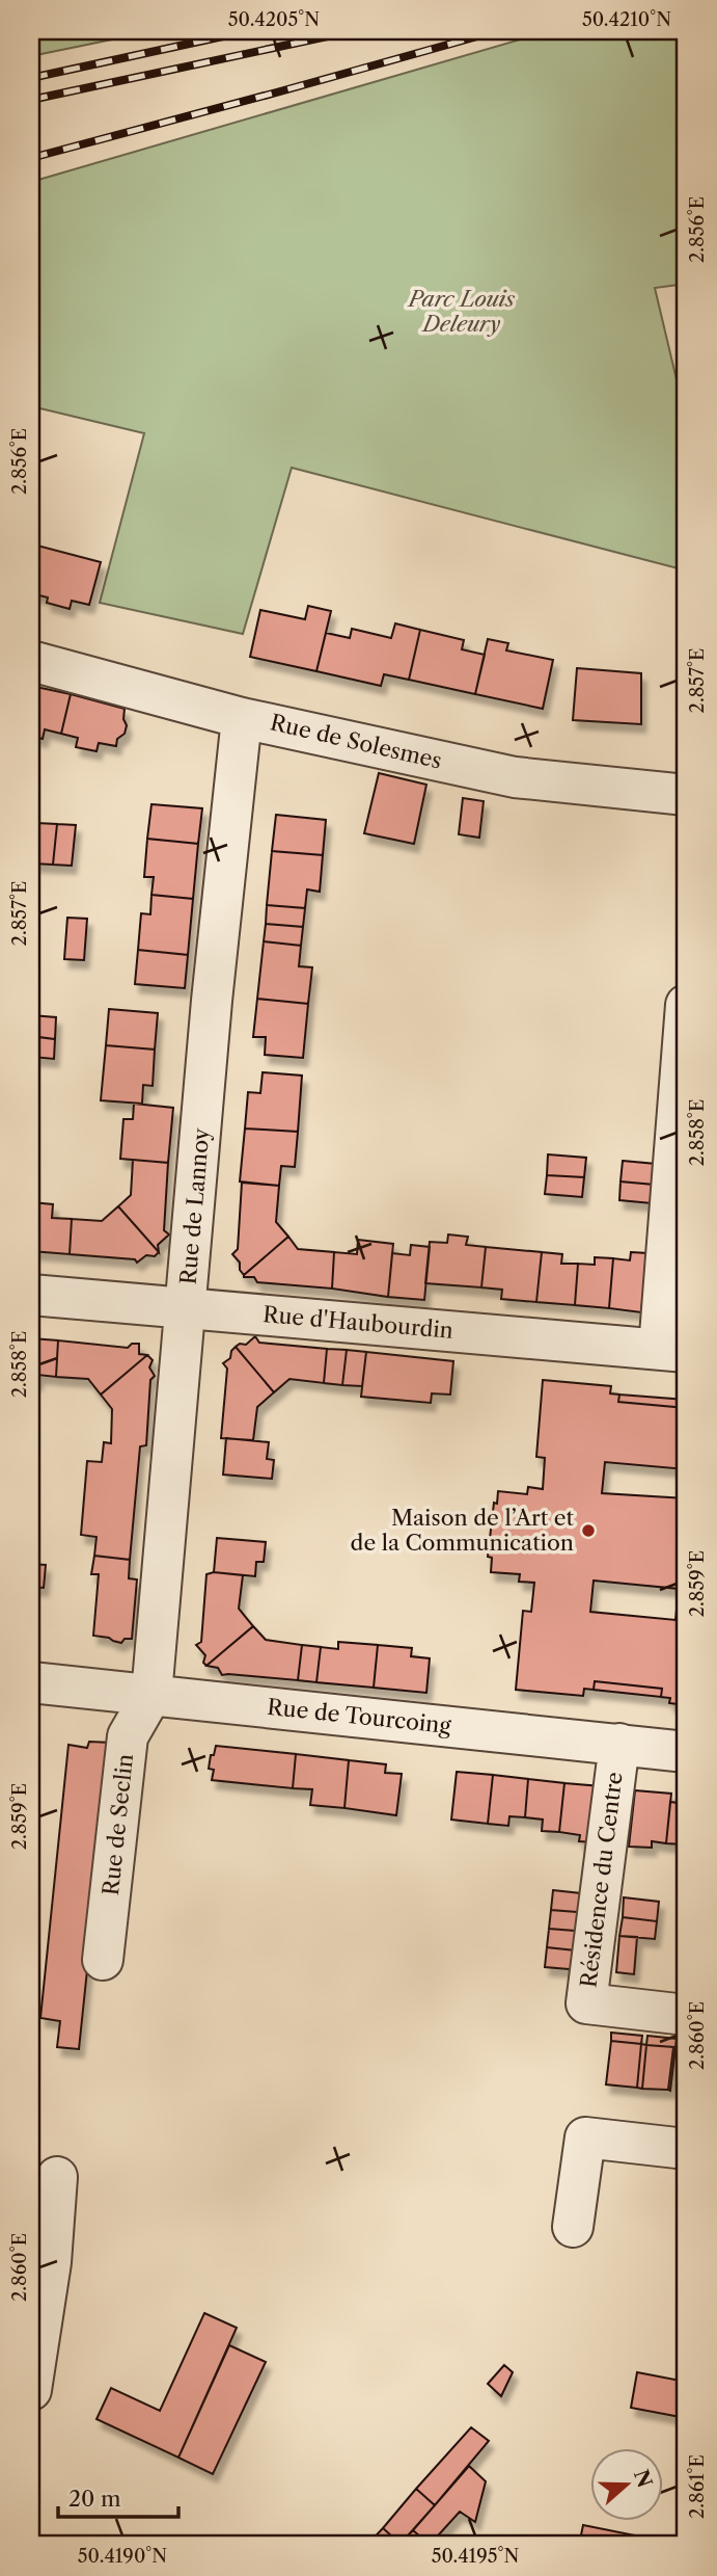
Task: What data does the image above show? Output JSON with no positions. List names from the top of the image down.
{
  "streets": {
    "street": [
      "Rue de Solesmes",
      "Rue de Lannoy",
      "Rue d'Haubourdin",
      "Rue de Tourcoing",
      "Rue de Seclin",
      "Résidence du Centre"
    ]
  },
  "crossings": [
    ["Rue de Solesmes", "Rue de Lannoy"],
    ["Rue de Lannoy", "Rue d'Haubourdin"],
    ["Rue de Lannoy", "Rue de Tourcoing"],
    ["Rue de Lannoy", "Rue de Seclin"],
    ["Rue de Tourcoing", "Rue de Seclin"],
    ["Rue de Tourcoing", "Résidence du Centre"]
  ],
  "parks": ["Parc Louis Deleury"],
  "places": ["Maison de l’Art et de la Communication"],
  "scale_bar": "20 m",
  "north": "right",
  "coordinates": [
    "50.4205°N",
    "50.4210°N",
    "2.856°E",
    "2.857°E",
    "2.858°E",
    "2.859°E",
    "2.860°E",
    "2.861°E",
    "50.4190°N",
    "50.4195°N"
  ]
}
